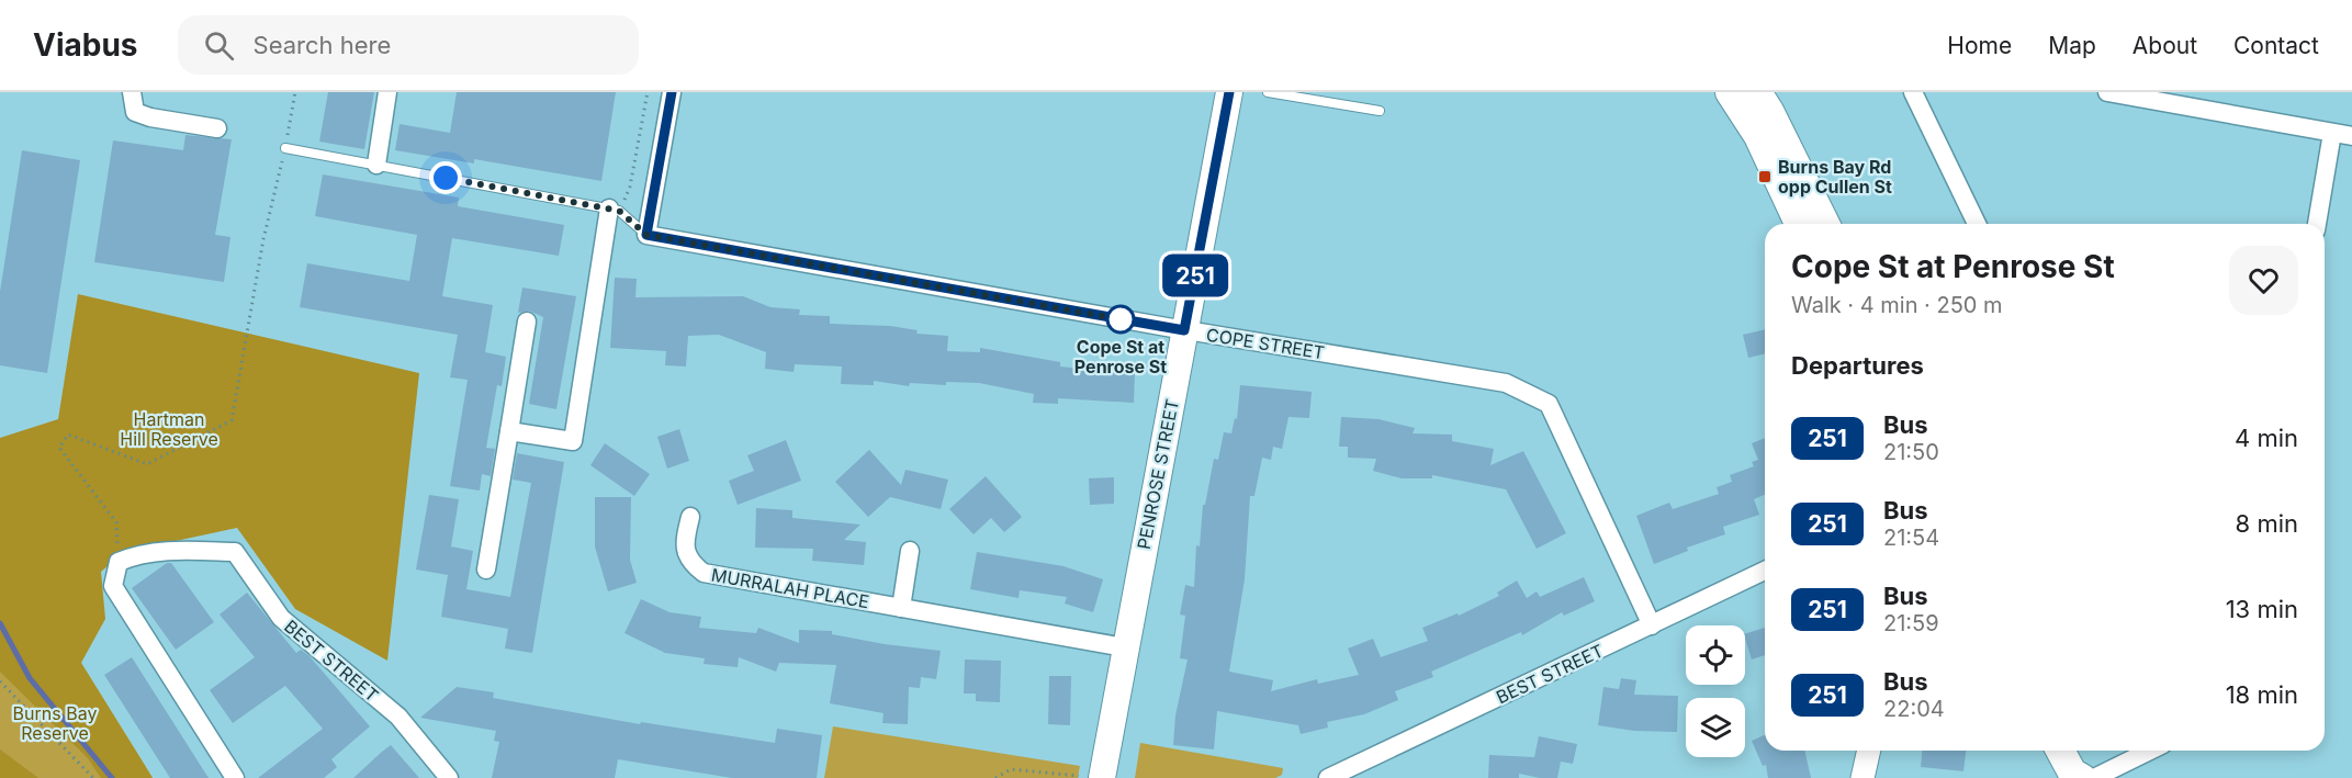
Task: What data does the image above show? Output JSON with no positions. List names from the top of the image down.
{
  "streets": {
    "main road": ["PENROSE STREET"],
    "street": ["COPE STREET", "MURRALAH PLACE", "BEST STREET"]
  },
  "crossings": [
    ["COPE STREET", "PENROSE STREET"],
    ["COPE STREET", "BEST STREET"],
    ["PENROSE STREET", "MURRALAH PLACE"]
  ],
  "parks": ["Hartman Hill Reserve", "Burns Bay Reserve"],
  "places": {
    "transit": ["Burns Bay Rd opp Cullen St"],
    "other": ["Cope St at Penrose St"]
  },
  "lines": ["bus line 251"],
  "page": {
    "header": "Viabus",
    "search": "Search here",
    "nav": [
      "Home",
      "Map",
      "About",
      "Contact"
    ],
    "on_map": "251",
    "heading": [
      ["Cope St at Penrose St", "Walk · 4 min · 250 m"],
      "Departures"
    ],
    "list": [
      {
        "mark": "251",
        "name": "Bus",
        "note": "21:50",
        "value": "4 min"
      },
      {
        "mark": "251",
        "name": "Bus",
        "note": "21:54",
        "value": "8 min"
      },
      {
        "mark": "251",
        "name": "Bus",
        "note": "21:59",
        "value": "13 min"
      },
      {
        "mark": "251",
        "name": "Bus",
        "note": "22:04",
        "value": "18 min"
      }
    ]
  }
}
